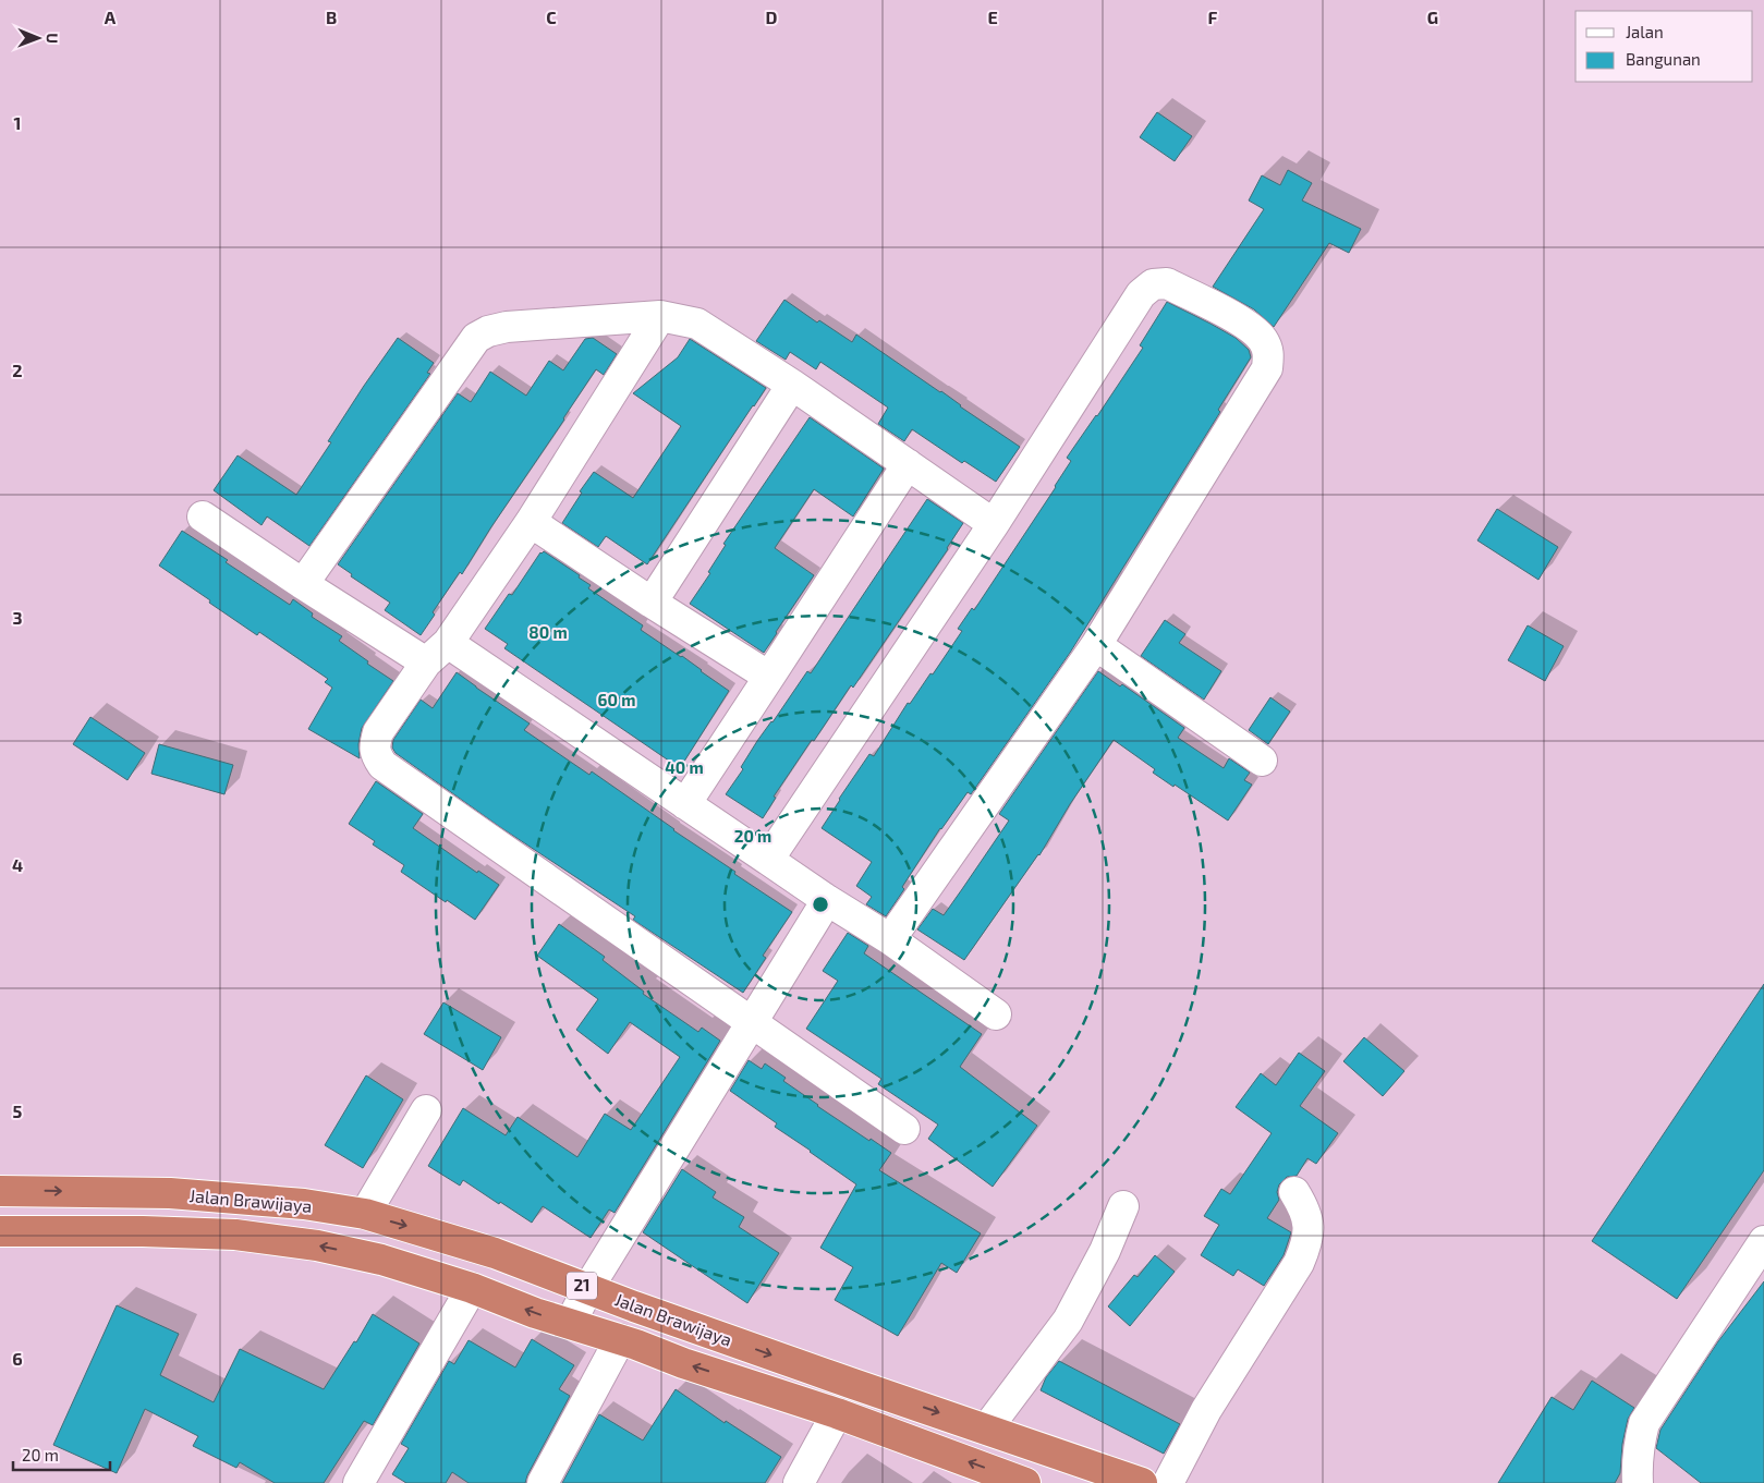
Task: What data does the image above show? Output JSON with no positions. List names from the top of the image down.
{
  "streets": {
    "highway": ["Jalan Brawijaya", "21"]
  },
  "legend": ["Jalan", "Bangunan"],
  "scale_bar": "20 m",
  "north": "right",
  "grid": {
    "columns": [
      "A",
      "B",
      "C",
      "D",
      "E",
      "F",
      "G"
    ],
    "rows": [
      "1",
      "2",
      "3",
      "4",
      "5",
      "6"
    ]
  },
  "rings": [
    "80 m",
    "60 m",
    "40 m",
    "20 m"
  ]
}
